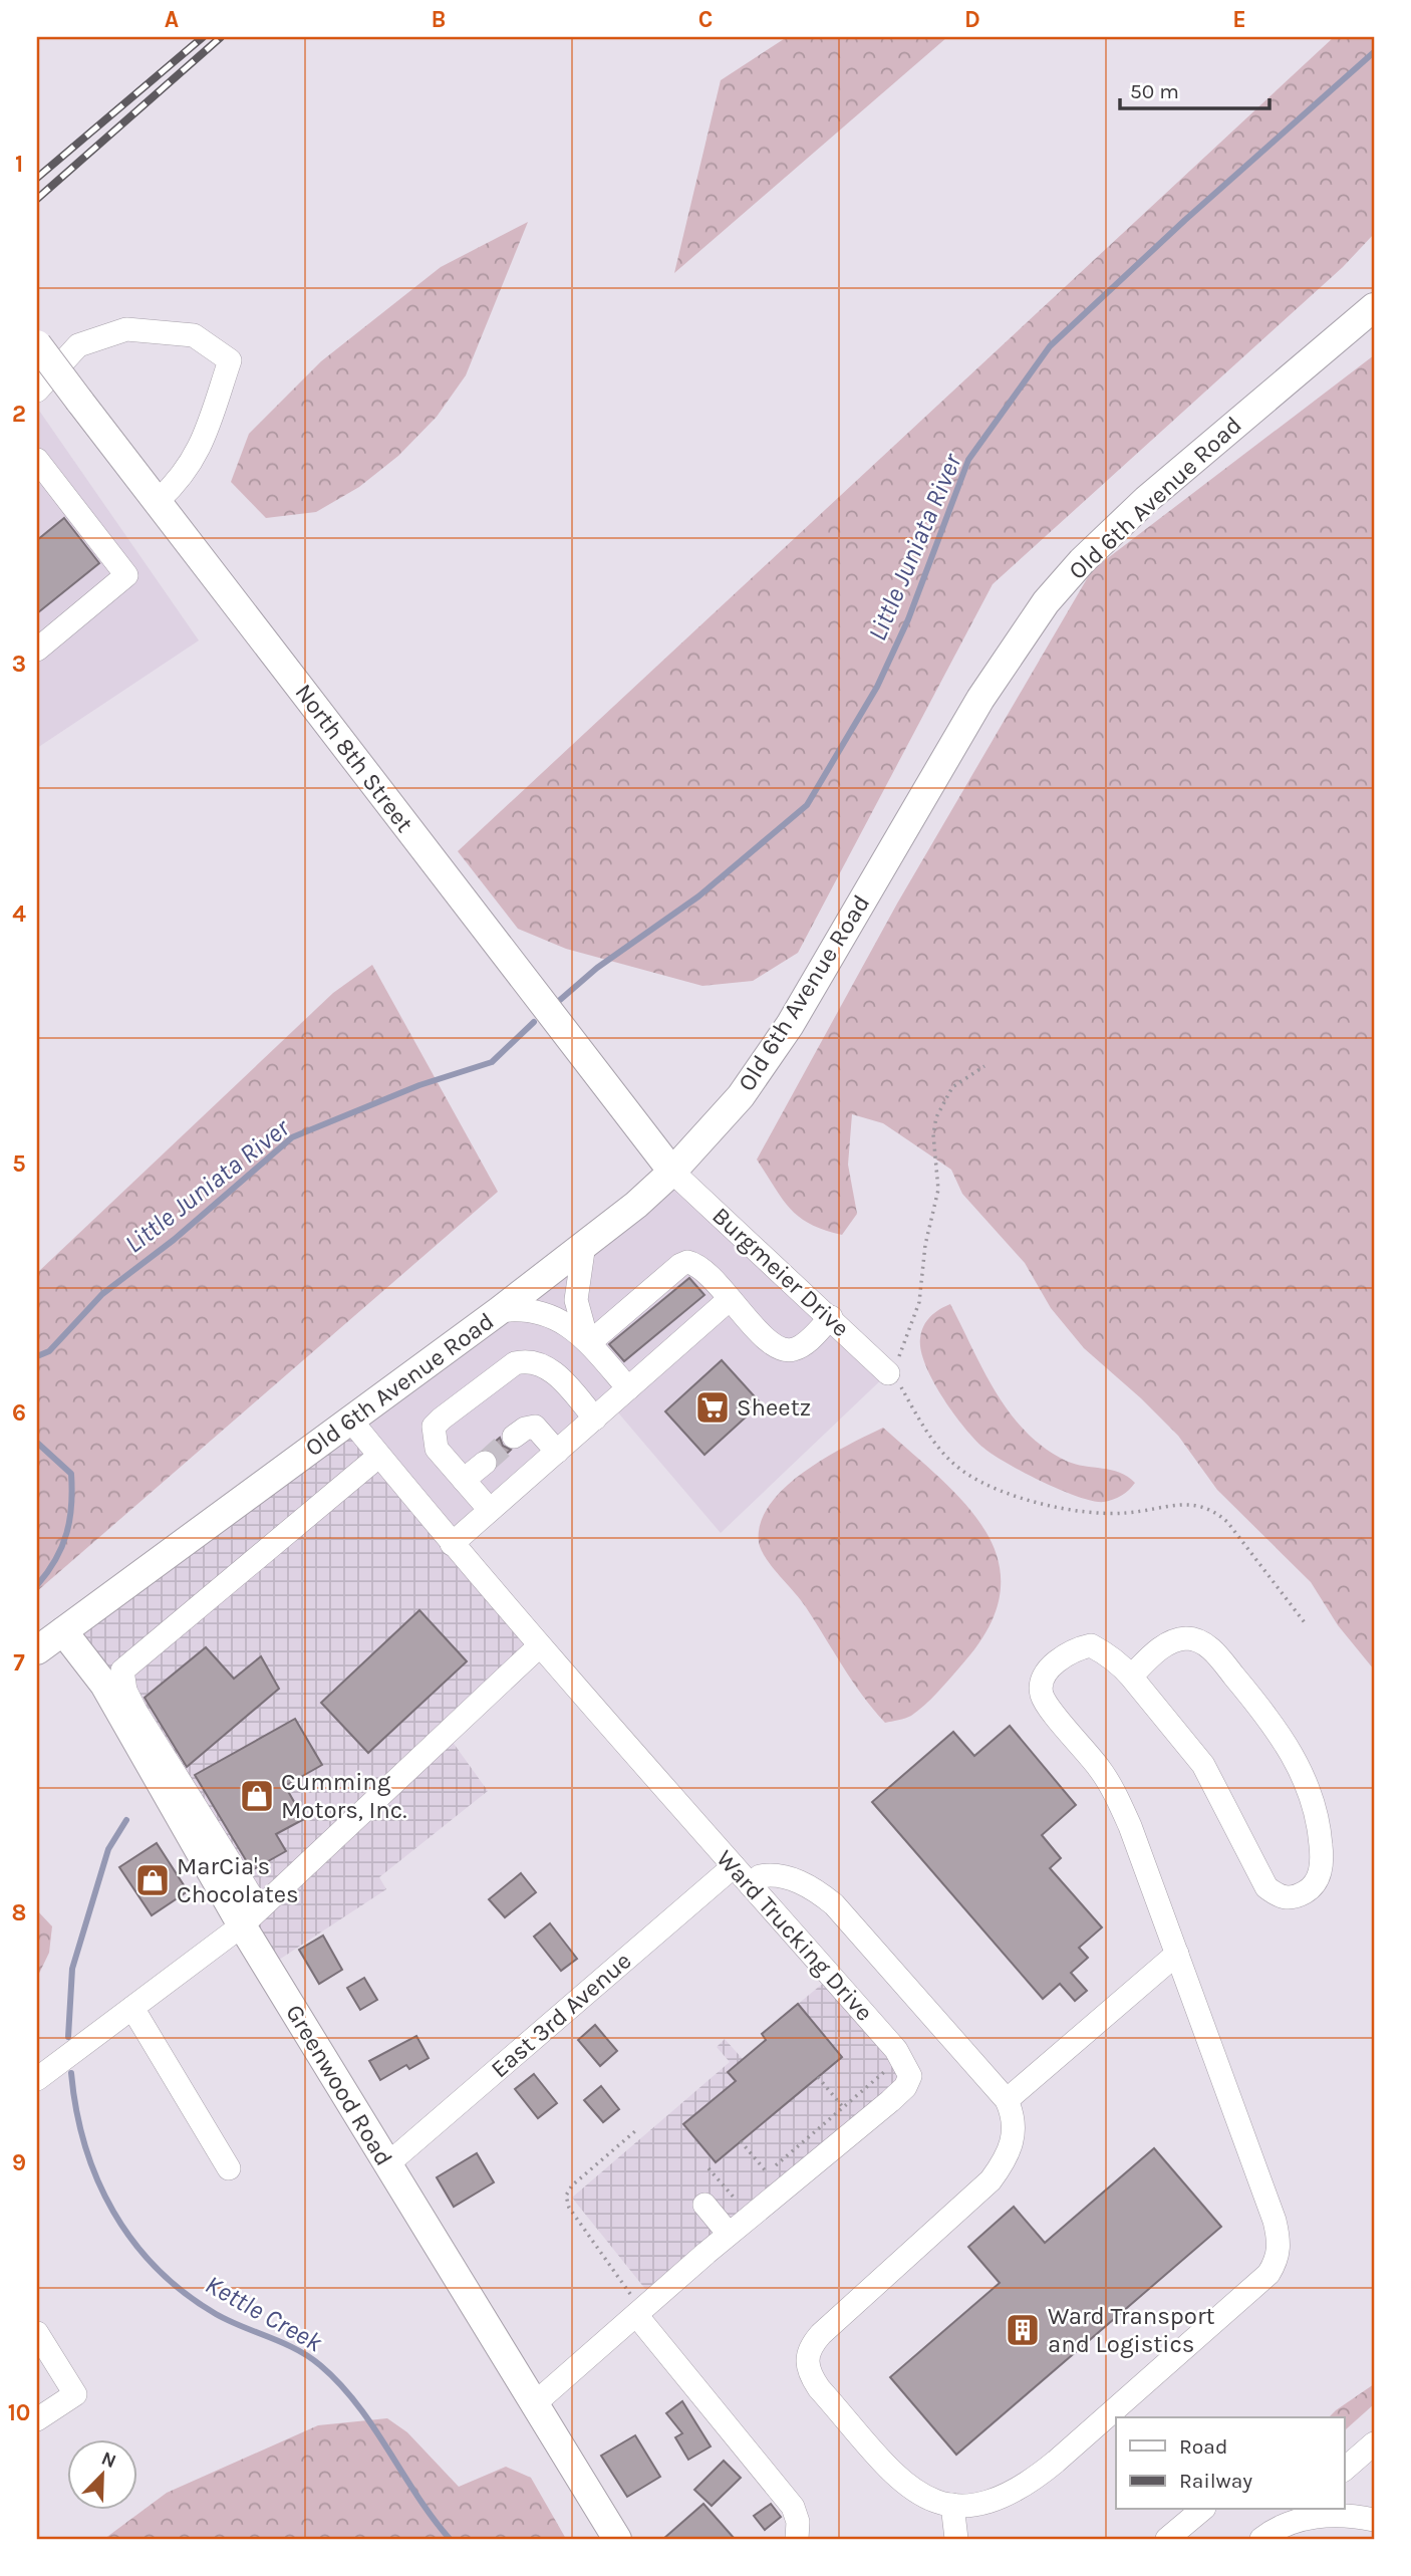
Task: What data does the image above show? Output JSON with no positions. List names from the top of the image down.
{
  "streets": {
    "main road": ["Old 6th Avenue Road", "North 8th Street", "Greenwood Road"],
    "street": ["Burgmeier Drive", "Ward Trucking Drive", "East 3rd Avenue"]
  },
  "crossings": [
    ["Old 6th Avenue Road", "North 8th Street"],
    ["Old 6th Avenue Road", "Burgmeier Drive"],
    ["Old 6th Avenue Road", "Ward Trucking Drive"],
    ["Old 6th Avenue Road", "Greenwood Road"],
    ["North 8th Street", "Burgmeier Drive"],
    ["Ward Trucking Drive", "East 3rd Avenue"],
    ["East 3rd Avenue", "Greenwood Road"]
  ],
  "water": ["Little Juniata River", "Kettle Creek"],
  "places": {
    "supermarket": ["Sheetz"],
    "shop": ["Cumming Motors, Inc.", "MarCia's Chocolates"],
    "building": ["Ward Transport and Logistics"]
  },
  "legend": ["Road", "Railway"],
  "scale_bar": "50 m",
  "north": "top right",
  "grid": {
    "columns": [
      "A",
      "B",
      "C",
      "D",
      "E"
    ],
    "rows": [
      "1",
      "2",
      "3",
      "4",
      "5",
      "6",
      "7",
      "8",
      "9",
      "10"
    ]
  }
}
